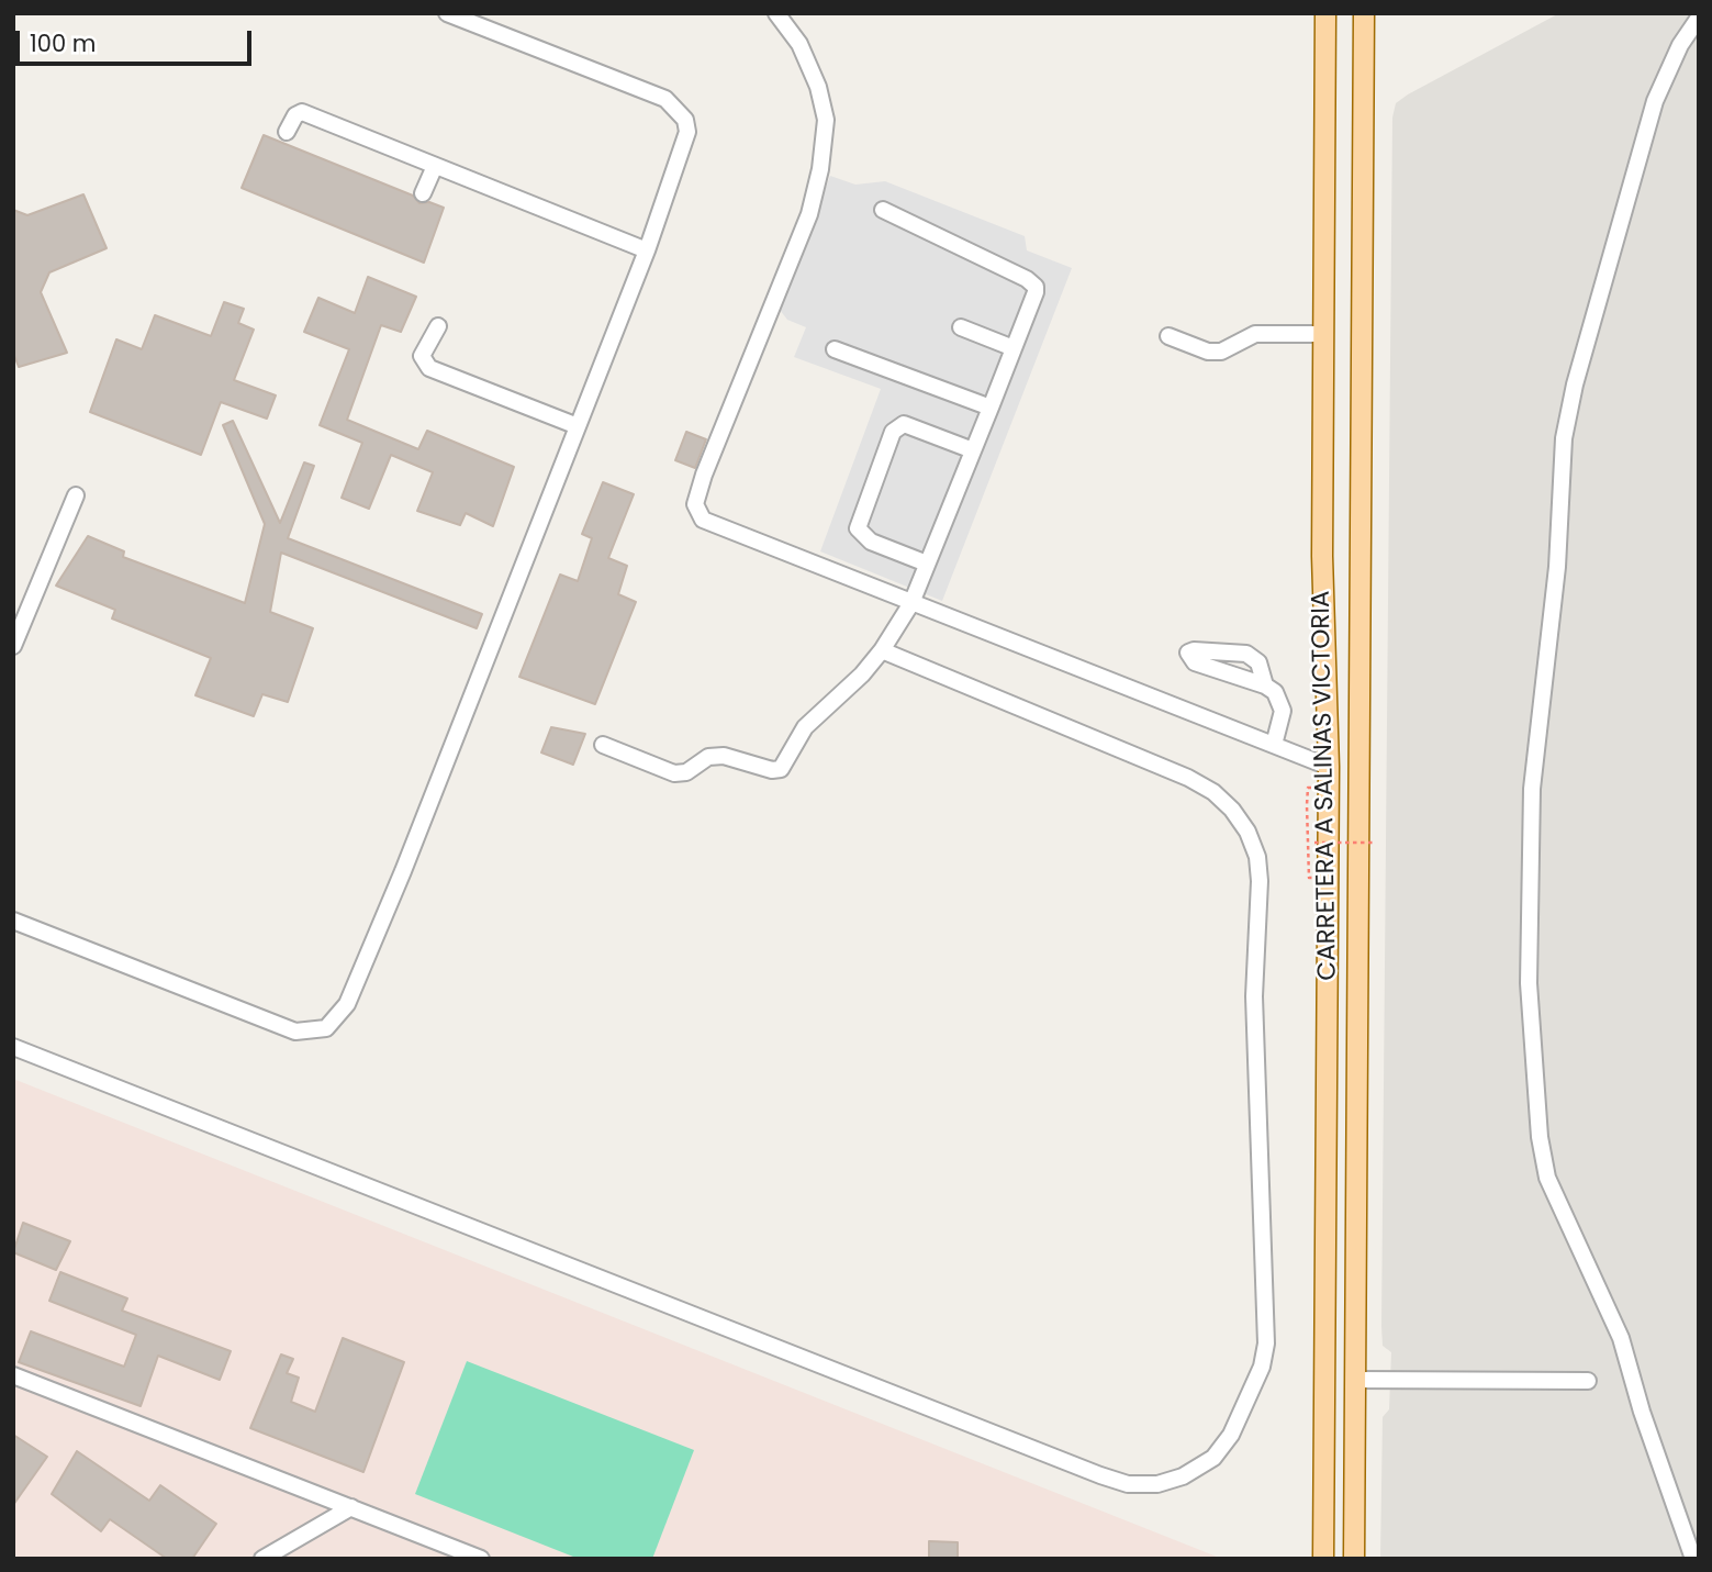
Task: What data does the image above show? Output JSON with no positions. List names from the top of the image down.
{
  "streets": {
    "main road": ["CARRETERA A SALINAS VICTORIA"]
  },
  "scale_bar": "100 m"
}
